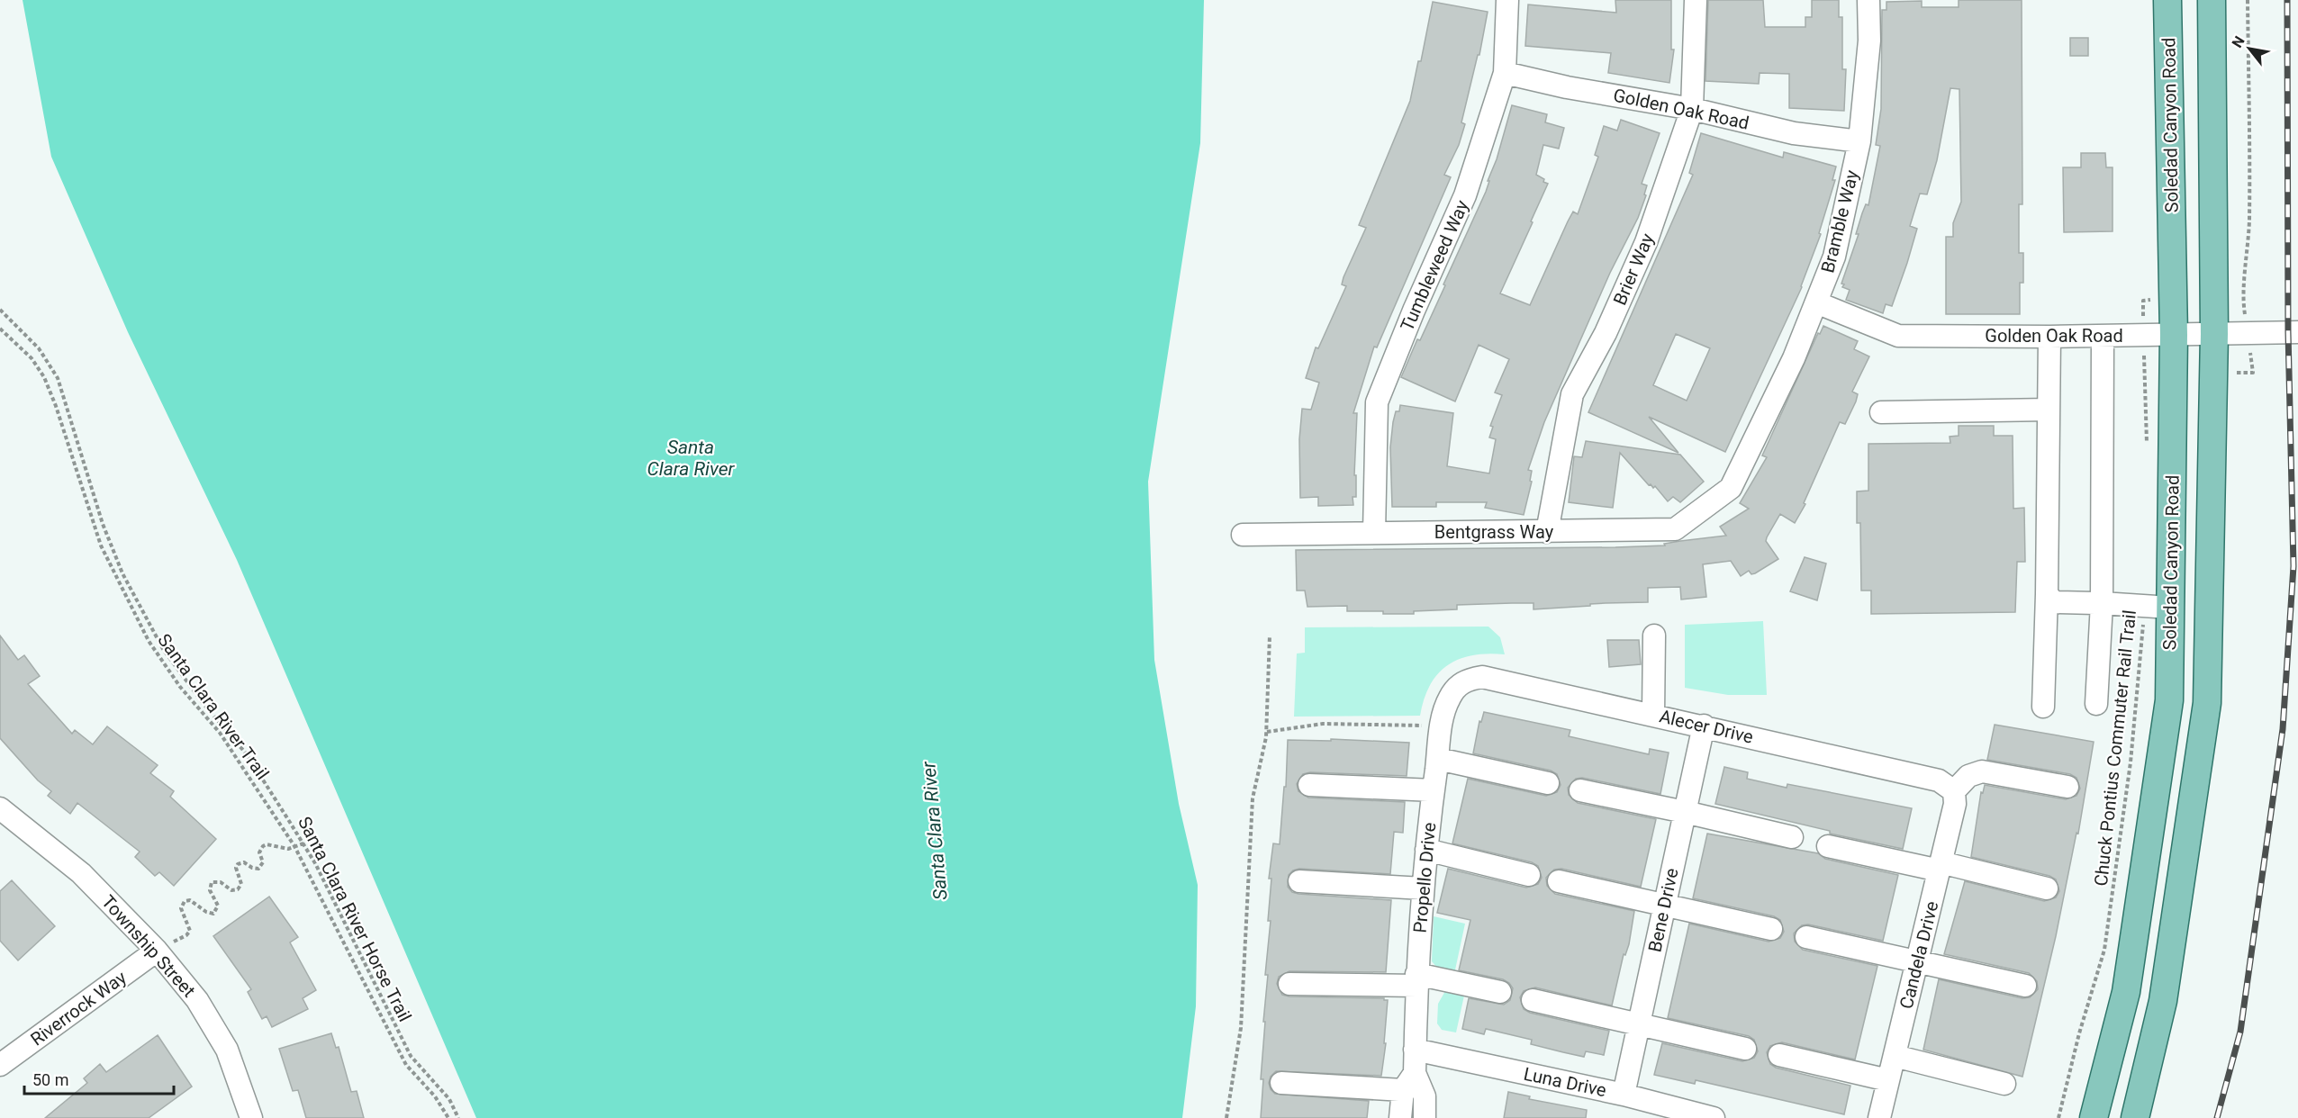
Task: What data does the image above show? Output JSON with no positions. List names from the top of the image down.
{
  "streets": {
    "main road": ["Soledad Canyon Road"],
    "street": [
      "Golden Oak Road",
      "Bramble Way",
      "Tumbleweed Way",
      "Brier Way",
      "Bentgrass Way",
      "Alecer Drive",
      "Propello Drive",
      "Bene Drive",
      "Township Street",
      "Candela Drive",
      "Riverrock Way",
      "Luna Drive"
    ],
    "path": ["Santa Clara River Trail", "Chuck Pontius Commuter Rail Trail", "Santa Clara River Horse Trail"]
  },
  "crossings": [
    ["Golden Oak Road", "Soledad Canyon Road"],
    ["Golden Oak Road", "Bramble Way"],
    ["Golden Oak Road", "Tumbleweed Way"],
    ["Golden Oak Road", "Brier Way"],
    ["Soledad Canyon Road", "Chuck Pontius Commuter Rail Trail"],
    ["Bramble Way", "Bentgrass Way"],
    ["Tumbleweed Way", "Bentgrass Way"],
    ["Brier Way", "Bentgrass Way"],
    ["Alecer Drive", "Propello Drive"],
    ["Alecer Drive", "Bene Drive"],
    ["Alecer Drive", "Candela Drive"],
    ["Propello Drive", "Luna Drive"],
    ["Bene Drive", "Luna Drive"],
    ["Township Street", "Riverrock Way"]
  ],
  "water": ["Santa Clara River"],
  "scale_bar": "50 m",
  "north": "top left"
}
